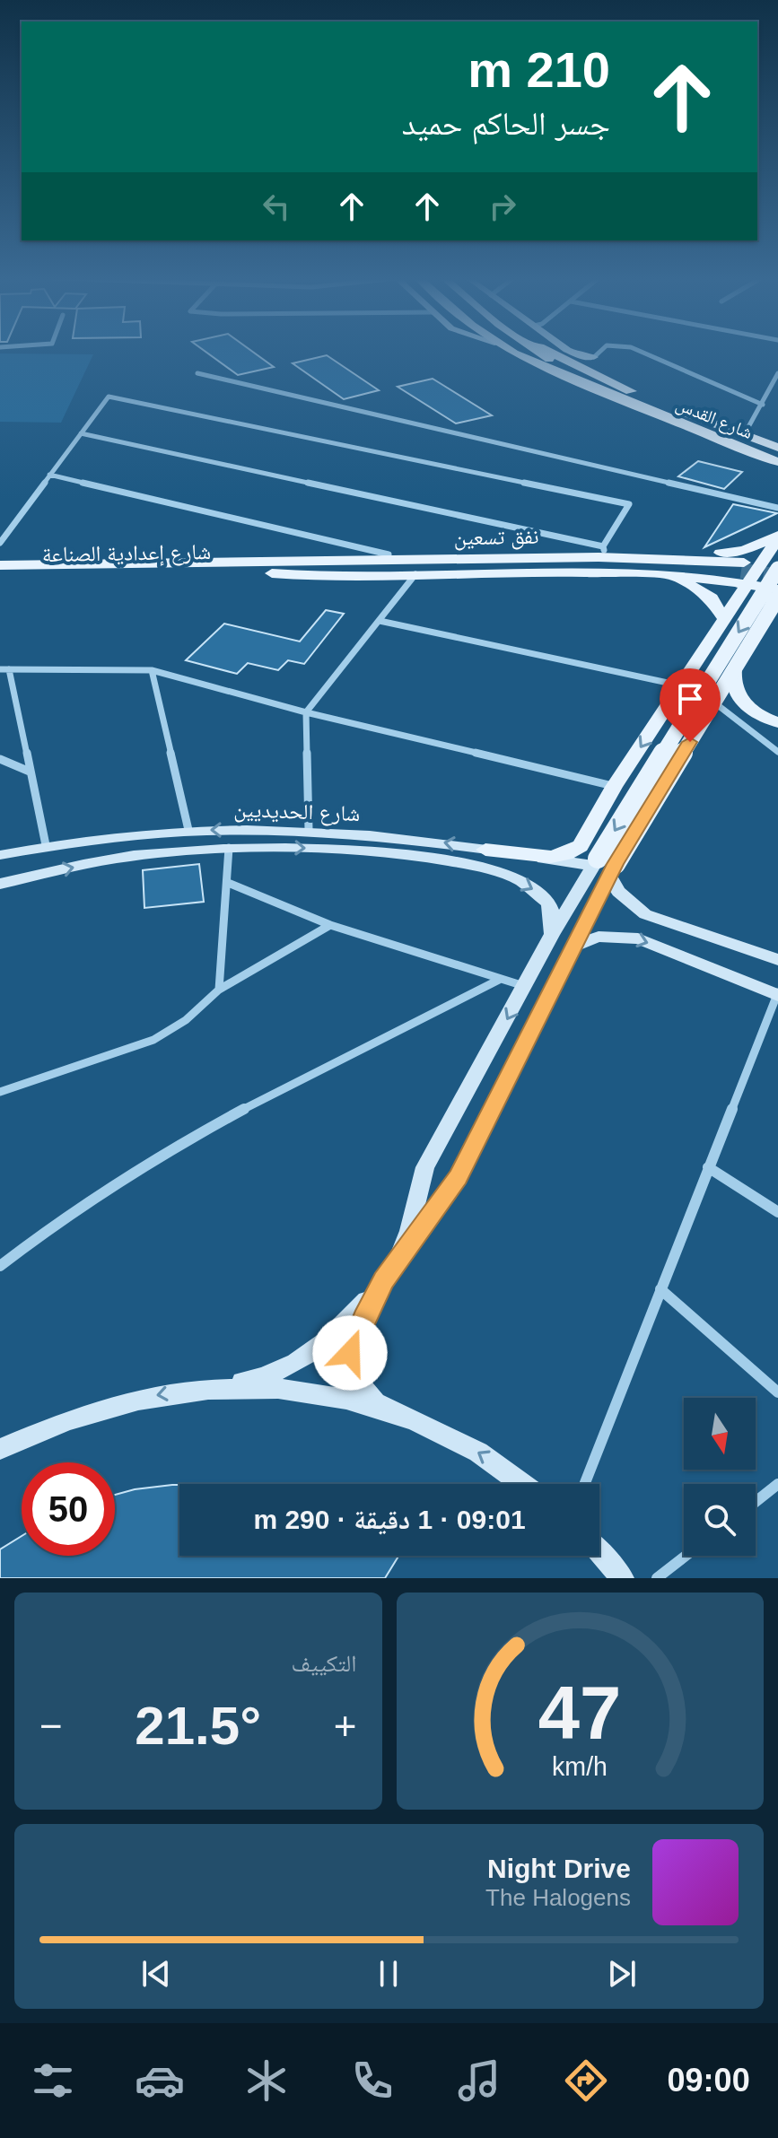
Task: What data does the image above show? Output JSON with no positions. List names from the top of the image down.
{
  "streets": {
    "main road": ["شارع القدس", "نفق تسعين", "شارع إعدادية الصناعة"],
    "street": ["شارع الحديديين"]
  },
  "crossings": [
    ["نفق تسعين", "شارع إعدادية الصناعة"]
  ],
  "north": "bottom",
  "page": {
    "turn": ["210 m", "جسر الحاكم حميد"],
    "limit": "50",
    "trip": "09:01 · 1 دقيقة · 290 m",
    "tile": "التكييف",
    "heat": ["−", "21.5°", "+"],
    "song": ["Night Drive", "The Halogens"],
    "tabs": "09:00",
    "gauge": ["47", "km/h"]
  }
}
